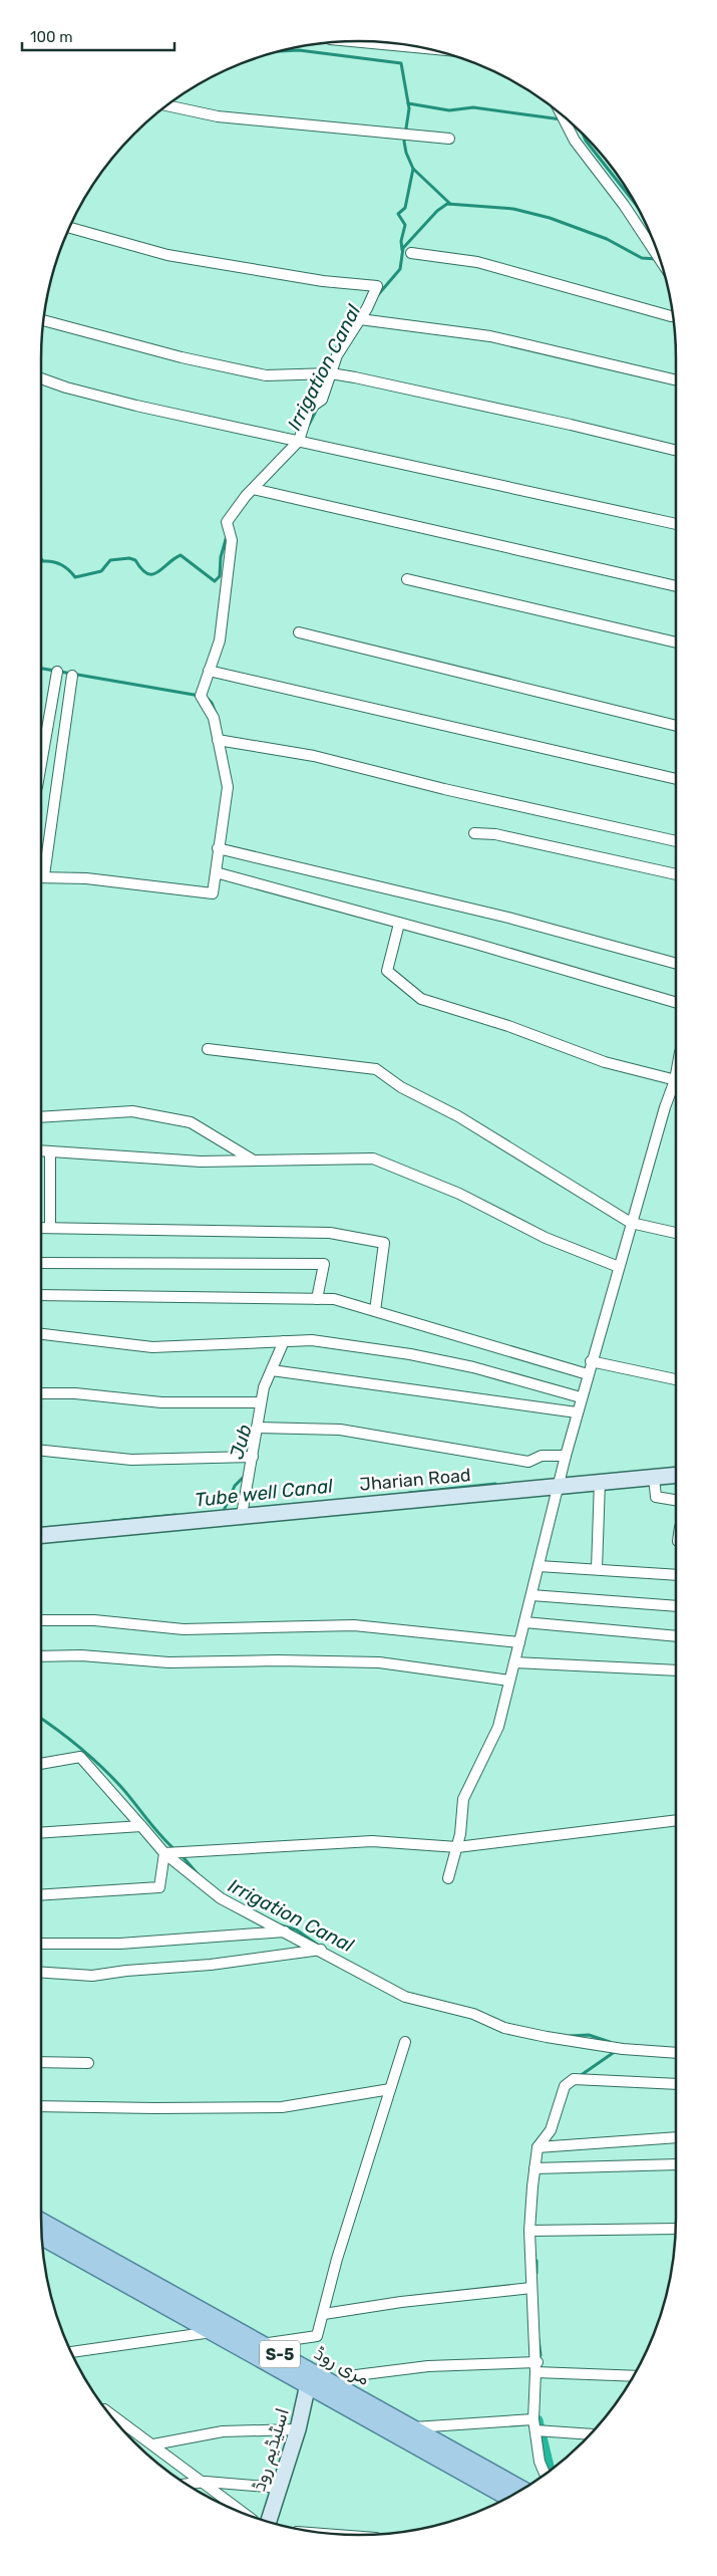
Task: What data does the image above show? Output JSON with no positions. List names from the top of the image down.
{
  "streets": {
    "main road": [
      "Jharian Road",
      "S-5",
      "مری روڈ",
      "اسٹیڈیم روڈ"
    ]
  },
  "crossings": [
    ["مری روڈ", "اسٹیڈیم روڈ"]
  ],
  "water": ["Irrigation Canal", "Jub", "Tube well Canal"],
  "scale_bar": "100 m"
}
